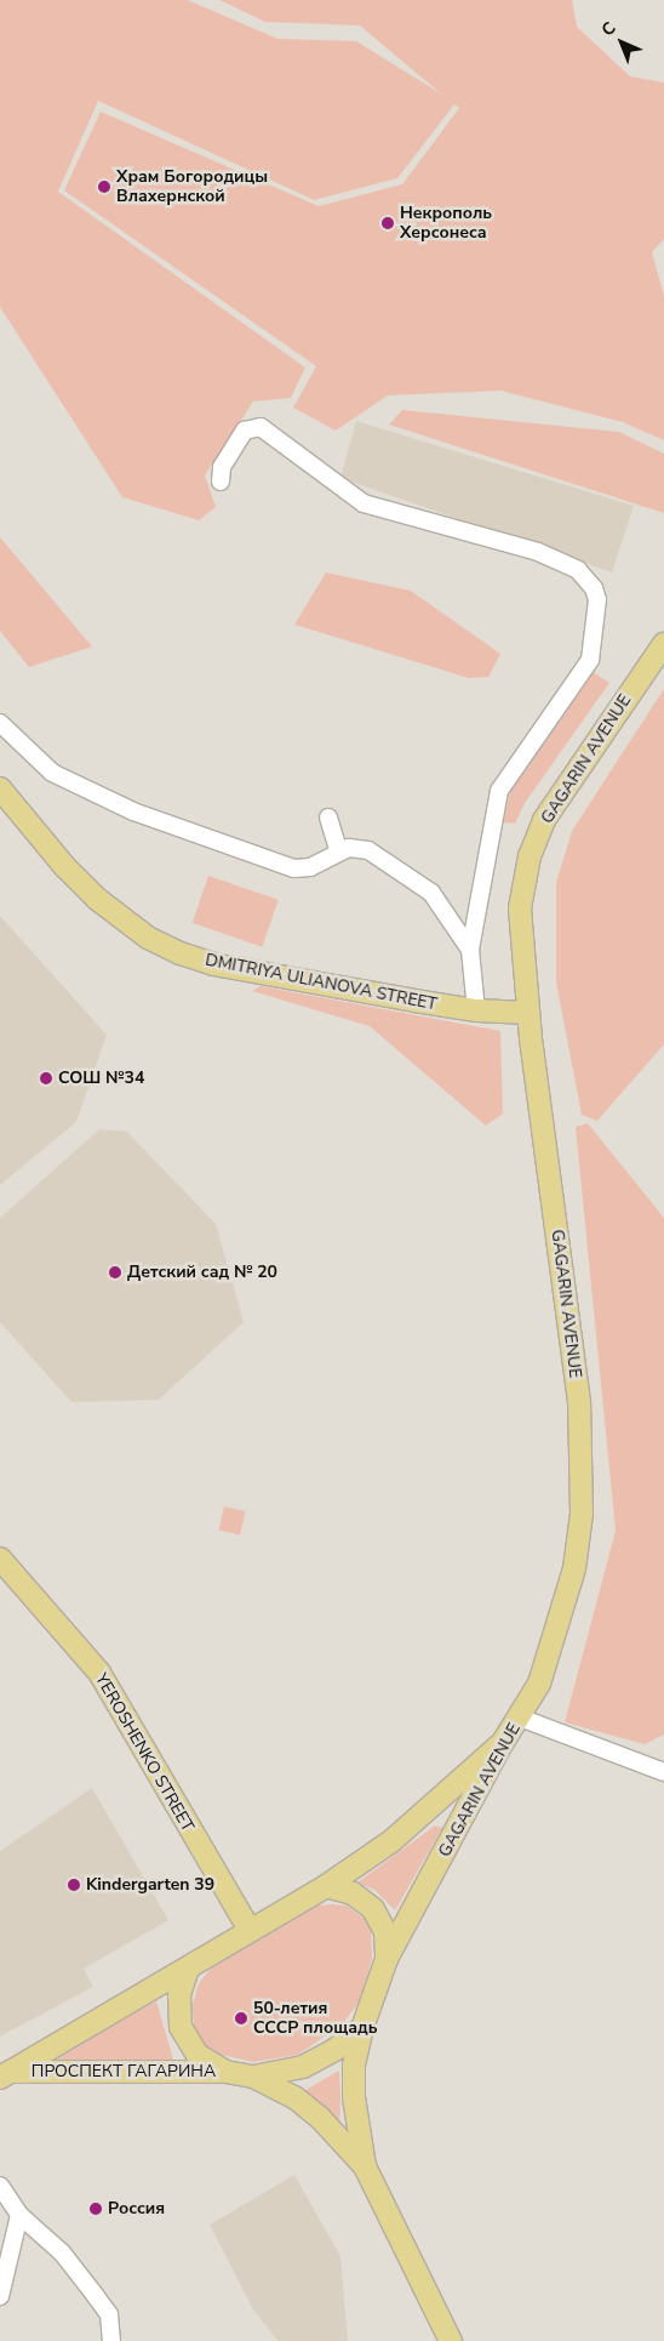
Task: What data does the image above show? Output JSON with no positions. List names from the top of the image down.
{
  "streets": {
    "main road": [
      "GAGARIN AVENUE",
      "DMITRIYA ULIANOVA STREET",
      "YEROSHENKO STREET",
      "ПРОСПЕКТ ГАГАРИНА"
    ]
  },
  "crossings": [
    ["GAGARIN AVENUE", "DMITRIYA ULIANOVA STREET"],
    ["GAGARIN AVENUE", "YEROSHENKO STREET"],
    ["GAGARIN AVENUE", "ПРОСПЕКТ ГАГАРИНА"],
    ["YEROSHENKO STREET", "ПРОСПЕКТ ГАГАРИНА"]
  ],
  "places": [
    "Храм Богородицы Влахернской",
    "Некрополь Херсонеса",
    "СОШ №34",
    "Детский сад № 20",
    "Kindergarten 39",
    "50-летия СССР площадь",
    "Россия"
  ],
  "north": "top left"
}
